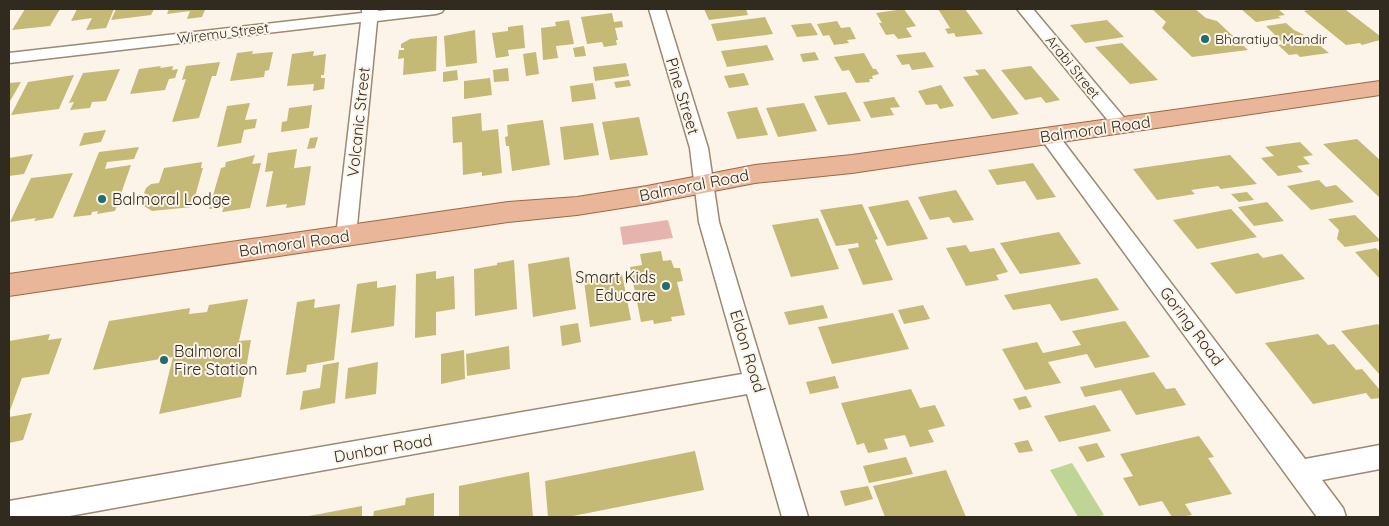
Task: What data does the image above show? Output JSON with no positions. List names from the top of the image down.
{
  "streets": {
    "main road": ["Balmoral Road"],
    "street": [
      "Wiremu Street",
      "Arabi Street",
      "Pine Street",
      "Volcanic Street",
      "Goring Road",
      "Eldon Road",
      "Dunbar Road"
    ]
  },
  "crossings": [
    ["Wiremu Street", "Volcanic Street"],
    ["Arabi Street", "Balmoral Road"],
    ["Pine Street", "Balmoral Road"],
    ["Pine Street", "Eldon Road"],
    ["Volcanic Street", "Balmoral Road"],
    ["Balmoral Road", "Goring Road"],
    ["Balmoral Road", "Eldon Road"],
    ["Eldon Road", "Dunbar Road"]
  ],
  "places": [
    "Bharatiya Mandir",
    "Balmoral Lodge",
    "Smart Kids Educare",
    "Balmoral Fire Station"
  ]
}
